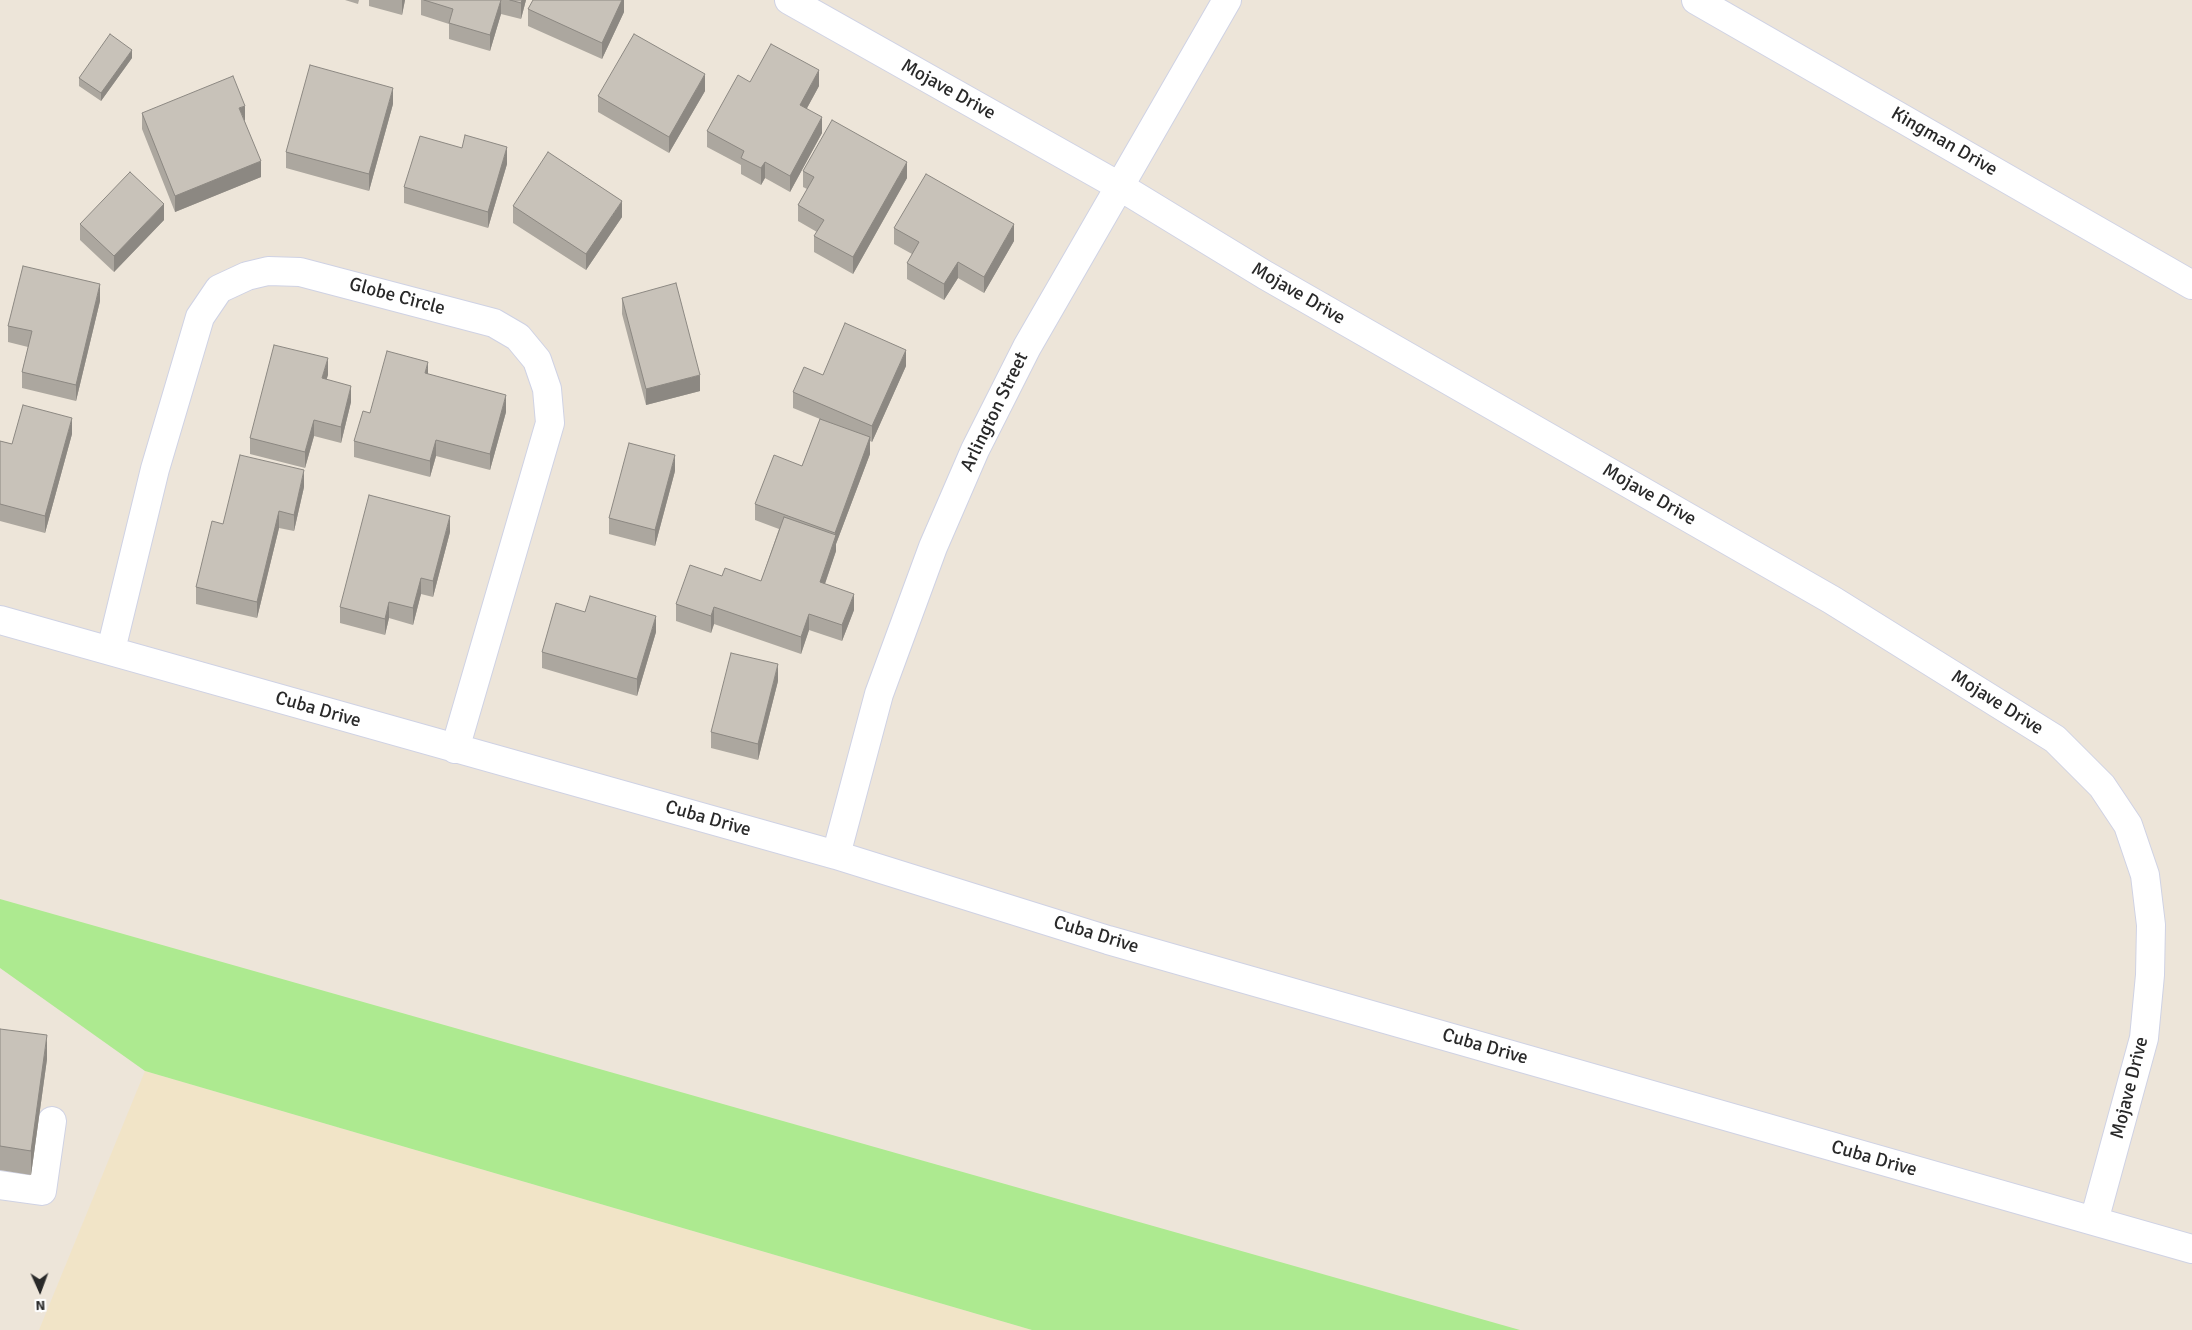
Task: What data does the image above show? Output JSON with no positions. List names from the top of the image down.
{
  "streets": {
    "street": [
      "Mojave Drive",
      "Kingman Drive",
      "Globe Circle",
      "Arlington Street",
      "Cuba Drive"
    ]
  },
  "crossings": [
    ["Mojave Drive", "Arlington Street"],
    ["Mojave Drive", "Cuba Drive"],
    ["Globe Circle", "Cuba Drive"],
    ["Arlington Street", "Cuba Drive"]
  ],
  "north": "bottom"
}
